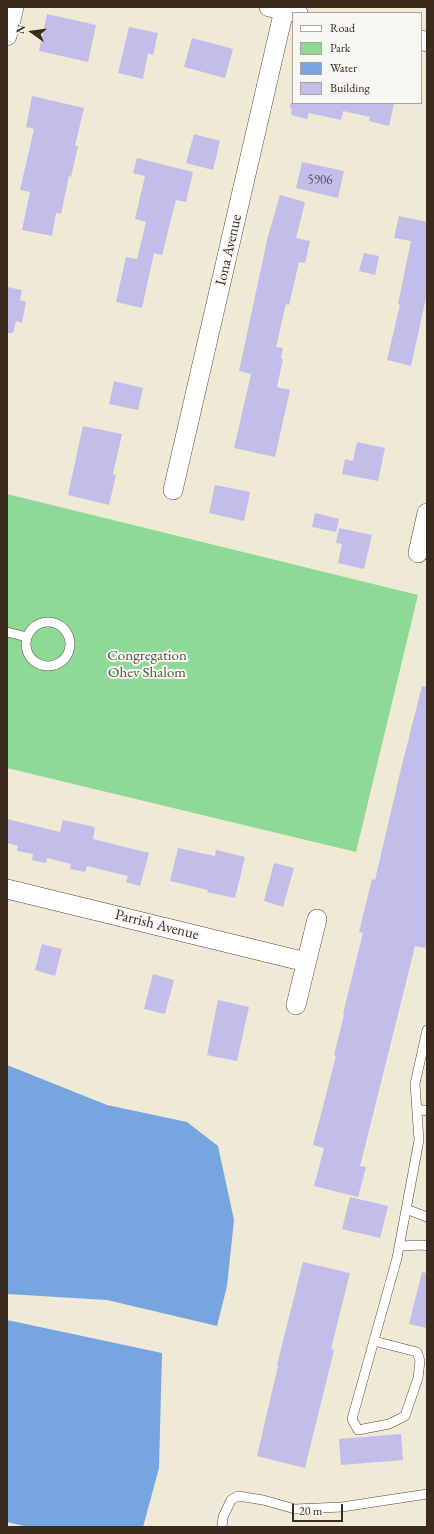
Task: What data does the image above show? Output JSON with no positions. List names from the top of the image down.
{
  "streets": {
    "street": ["Iona Avenue", "Parrish Avenue"]
  },
  "parks": ["Congregation Ohev Shalom"],
  "house_numbers": ["5906"],
  "legend": [
    "Road",
    "Park",
    "Water",
    "Building"
  ],
  "scale_bar": "20 m",
  "north": "left"
}
